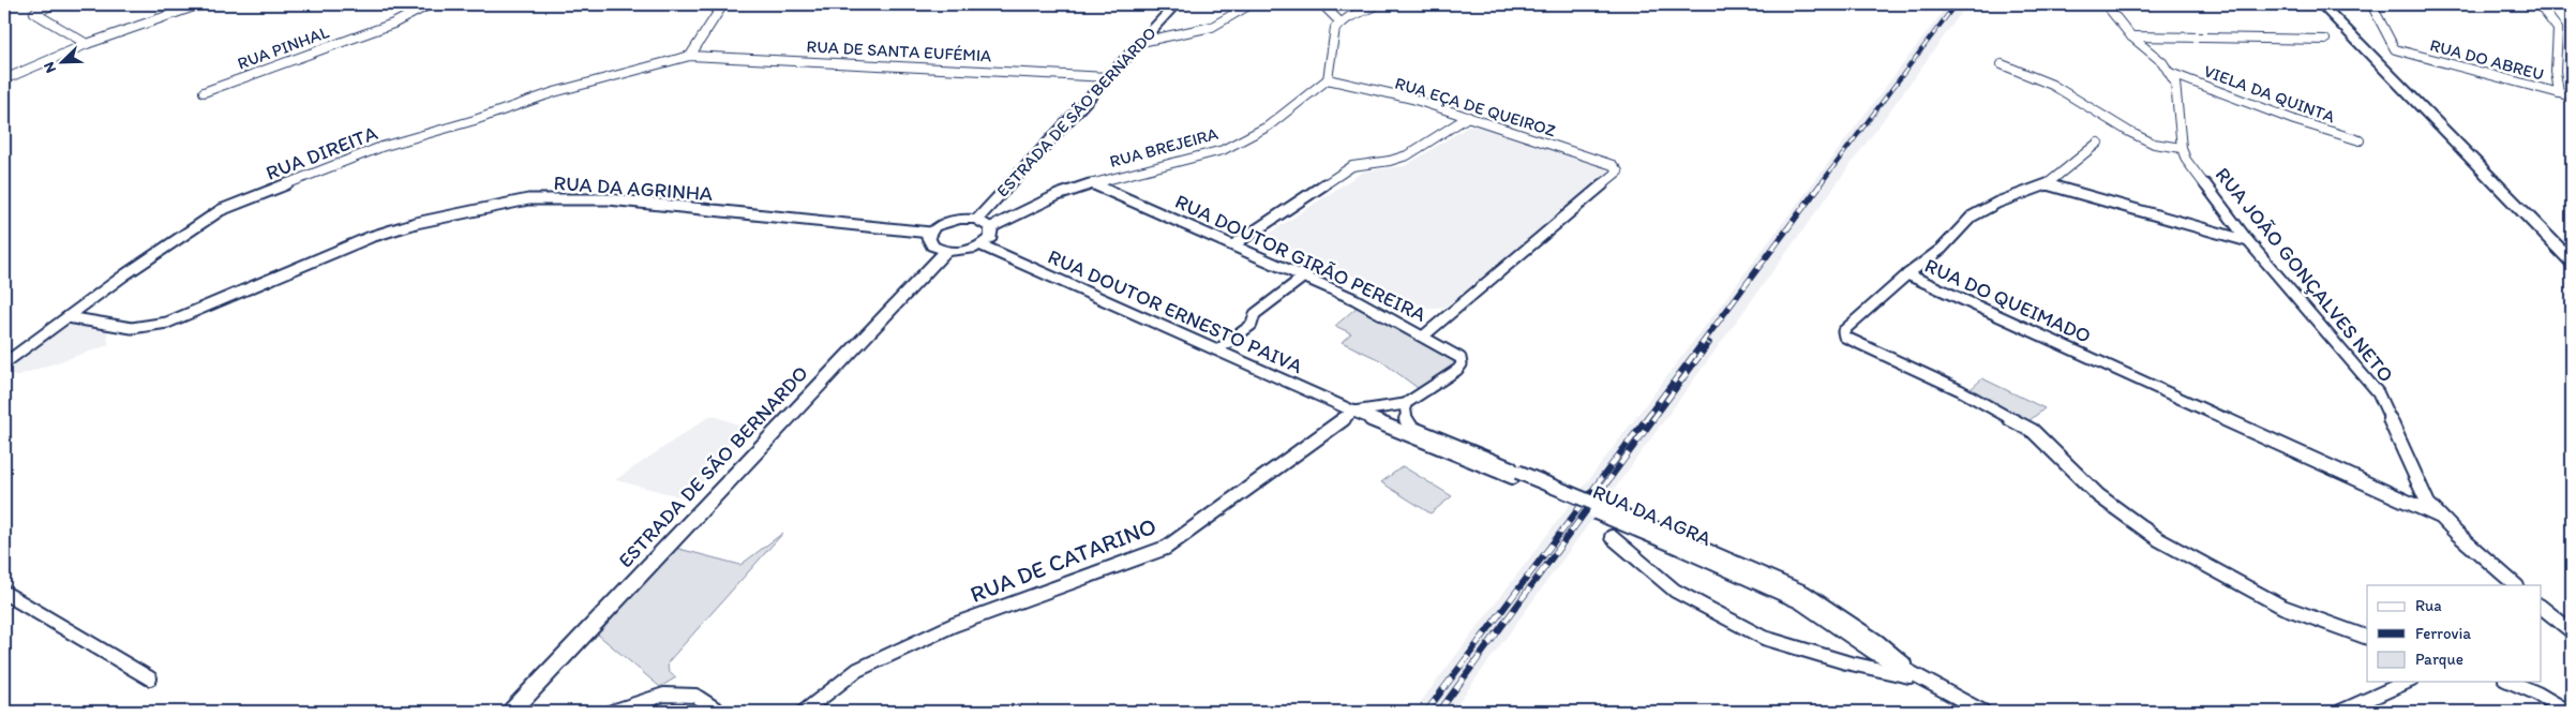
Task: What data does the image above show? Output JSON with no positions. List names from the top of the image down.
{
  "streets": {
    "main road": ["ESTRADA DE SÃO BERNARDO"],
    "street": [
      "RUA PINHAL",
      "RUA DE SANTA EUFÉMIA",
      "RUA DO ABREU",
      "VIELA DA QUINTA",
      "RUA EÇA DE QUEIROZ",
      "RUA BREJEIRA",
      "RUA DIREITA",
      "RUA DA AGRINHA",
      "RUA DOUTOR GIRÃO PEREIRA",
      "RUA JOÃO GONÇALVES NETO",
      "RUA DO QUEIMADO",
      "RUA DOUTOR ERNESTO PAIVA",
      "RUA DA AGRA",
      "RUA DE CATARINO"
    ]
  },
  "crossings": [
    ["RUA DE SANTA EUFÉMIA", "ESTRADA DE SÃO BERNARDO"],
    ["RUA DE SANTA EUFÉMIA", "RUA DIREITA"],
    ["VIELA DA QUINTA", "RUA JOÃO GONÇALVES NETO"],
    ["RUA EÇA DE QUEIROZ", "RUA BREJEIRA"],
    ["RUA EÇA DE QUEIROZ", "RUA DOUTOR GIRÃO PEREIRA"],
    ["RUA BREJEIRA", "RUA DOUTOR GIRÃO PEREIRA"],
    ["RUA DIREITA", "RUA DA AGRINHA"],
    ["RUA DOUTOR GIRÃO PEREIRA", "RUA DOUTOR ERNESTO PAIVA"],
    ["RUA DOUTOR GIRÃO PEREIRA", "RUA DA AGRA"],
    ["RUA DOUTOR GIRÃO PEREIRA", "RUA DE CATARINO"],
    ["RUA JOÃO GONÇALVES NETO", "RUA DO QUEIMADO"],
    ["RUA DOUTOR ERNESTO PAIVA", "RUA DA AGRA"],
    ["RUA DOUTOR ERNESTO PAIVA", "RUA DE CATARINO"],
    ["RUA DA AGRA", "RUA DE CATARINO"]
  ],
  "legend": ["Rua", "Ferrovia", "Parque"],
  "north": "bottom left"
}
